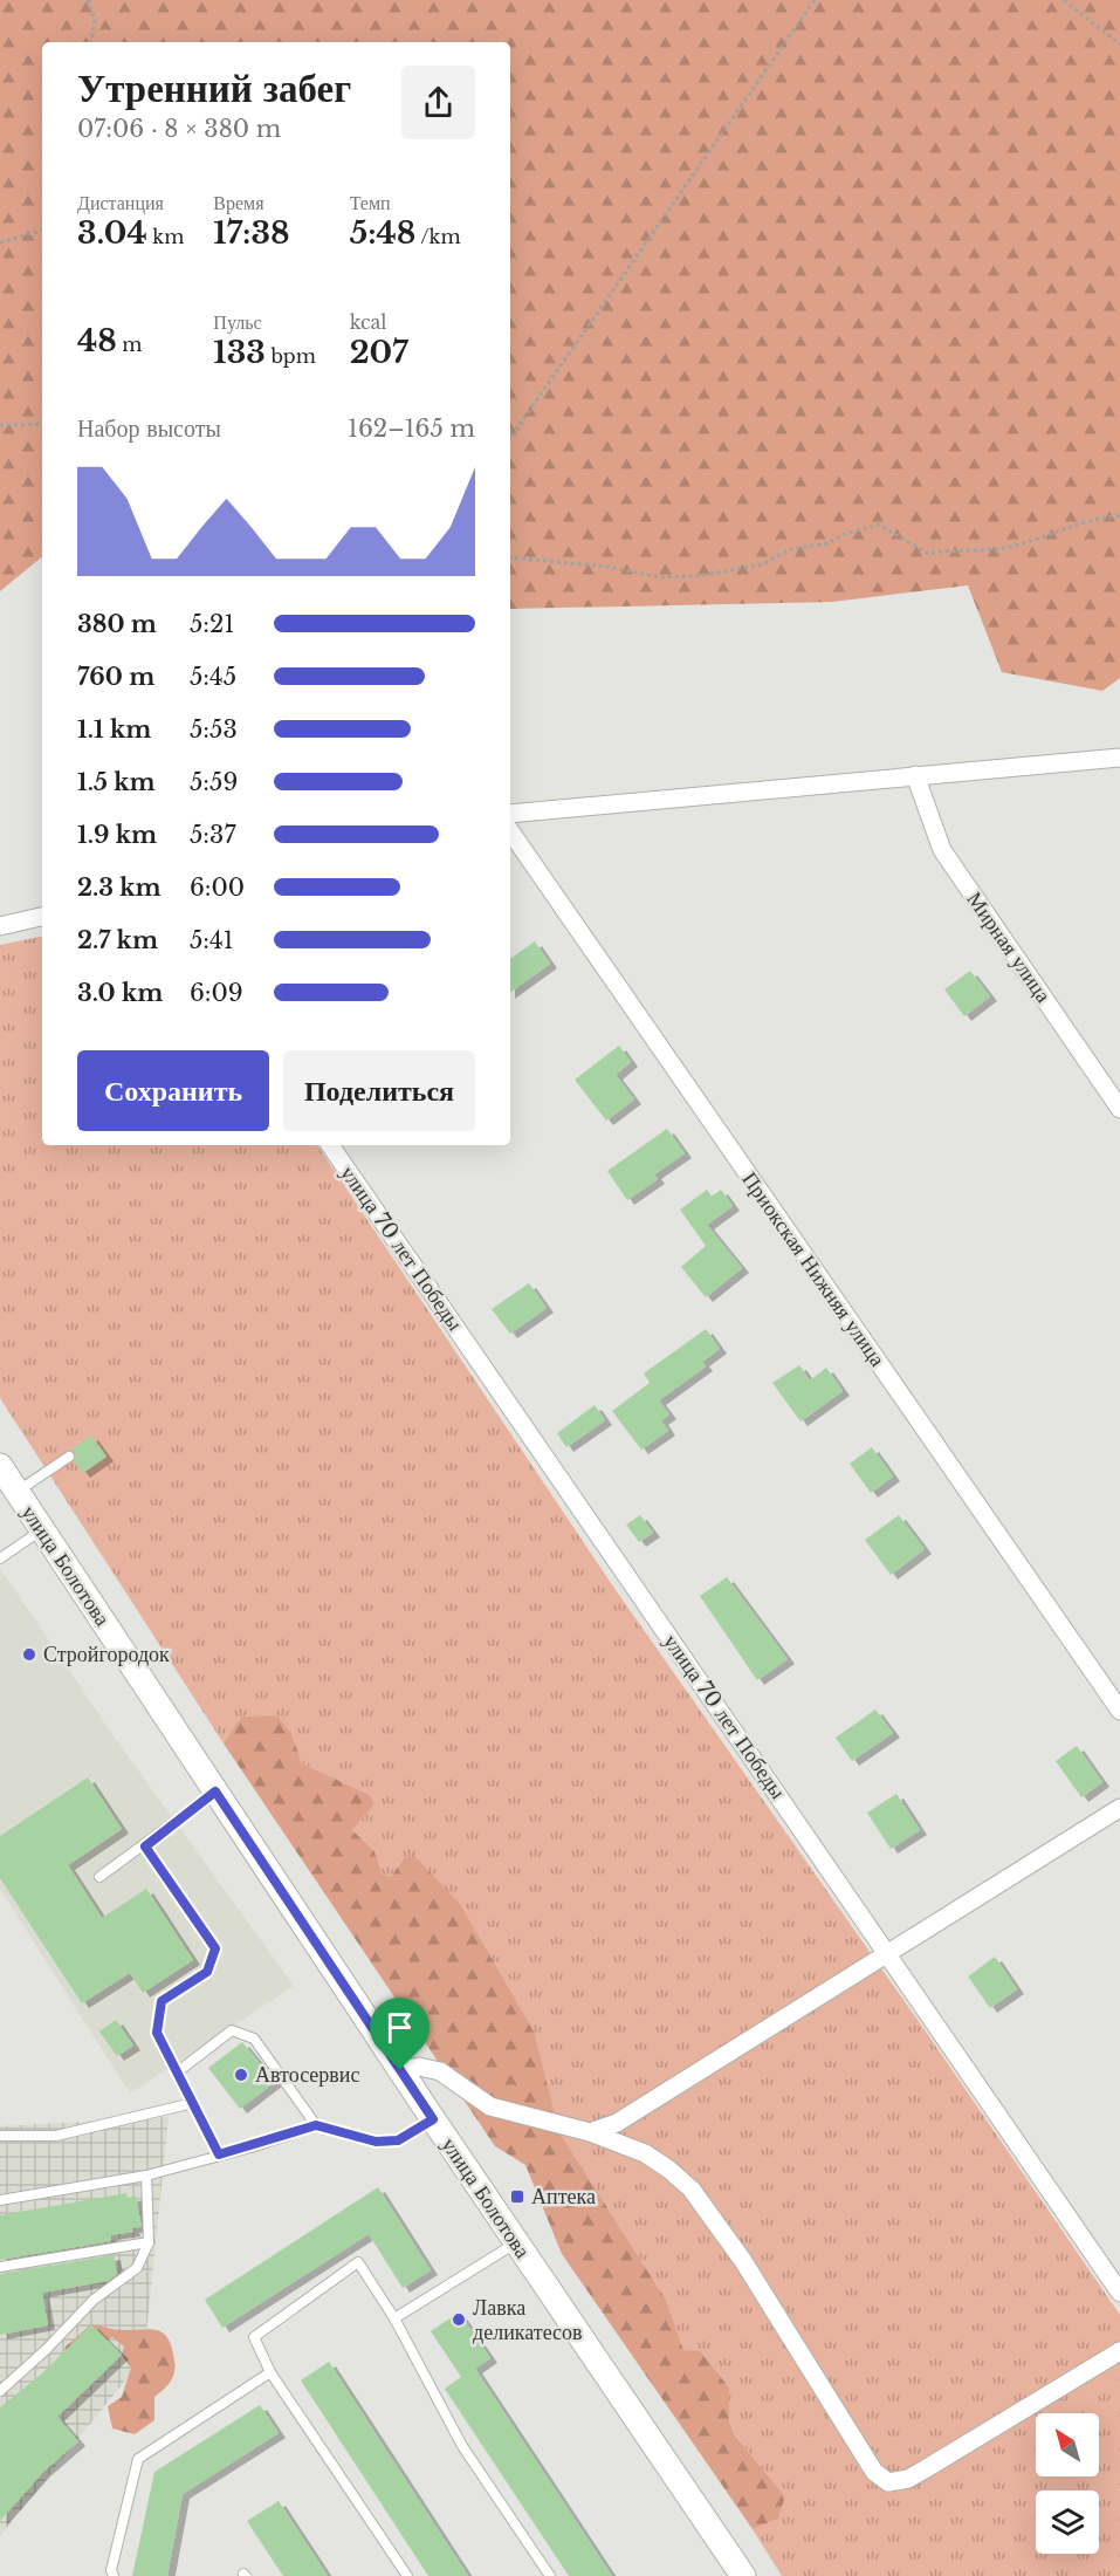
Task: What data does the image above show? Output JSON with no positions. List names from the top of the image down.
{
  "streets": {
    "main road": ["улица Болотова"],
    "street": ["Мирная улица", "улица 70 лет Победы", "Приокская Нижняя улица"]
  },
  "places": {
    "other": ["Стройгородок", "Автосервис", "Лавка деликатесов"],
    "transit": ["Аптека"]
  },
  "north": "top left",
  "page": {
    "heading": ["Утренний забег", "07:06 · 8 × 380 m"],
    "stats": [
      ["Дистанция", "3.04 km"],
      ["Время", "17:38"],
      ["Темп", "5:48 /km"],
      ["48 m"],
      ["Пульс", "133 bpm"],
      ["kcal", "207"]
    ],
    "chart": ["Набор высоты", "162–165 m"],
    "list": [
      {
        "name": "380 m",
        "note": "5:21"
      },
      {
        "name": "760 m",
        "note": "5:45"
      },
      {
        "name": "1.1 km",
        "note": "5:53"
      },
      {
        "name": "1.5 km",
        "note": "5:59"
      },
      {
        "name": "1.9 km",
        "note": "5:37"
      },
      {
        "name": "2.3 km",
        "note": "6:00"
      },
      {
        "name": "2.7 km",
        "note": "5:41"
      },
      {
        "name": "3.0 km",
        "note": "6:09"
      }
    ],
    "buttons": ["Сохранить", "Поделиться"]
  }
}
